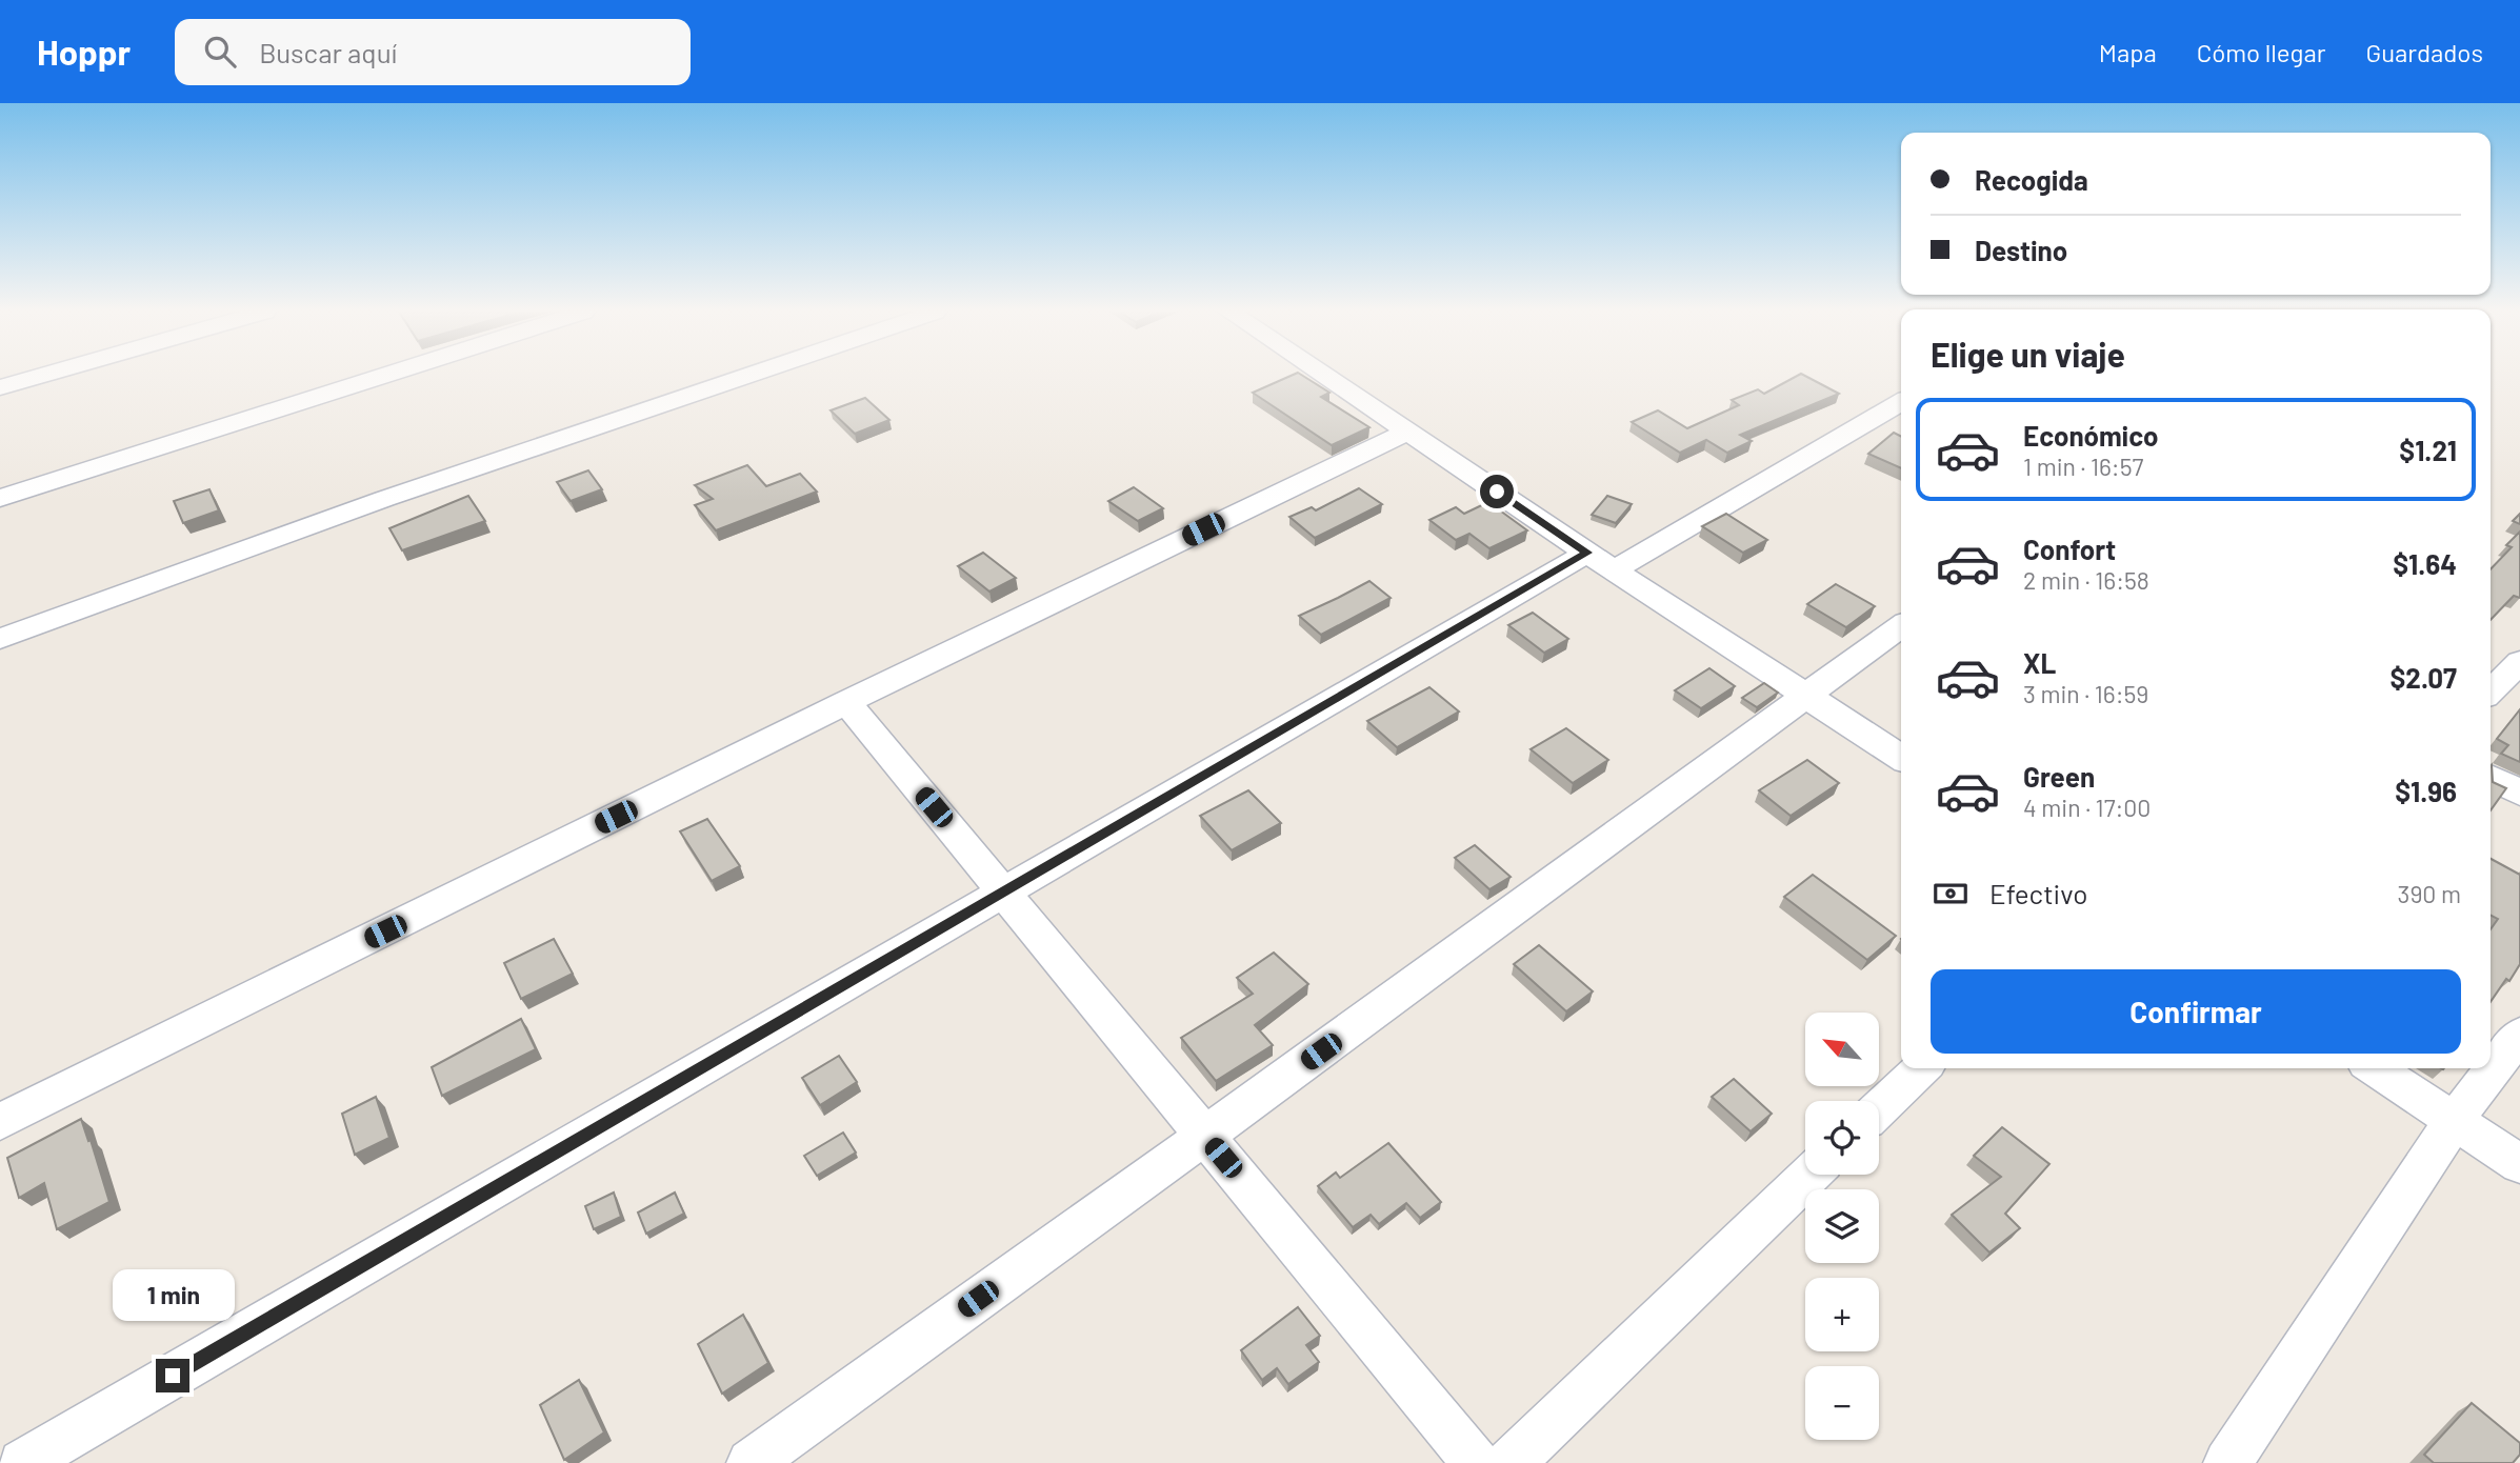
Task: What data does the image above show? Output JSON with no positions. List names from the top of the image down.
{
  "north": "top left",
  "page": {
    "header": "Hoppr",
    "search": "Buscar aquí",
    "nav": ["Mapa", "Cómo llegar", "Guardados"],
    "banner": ["Recogida", "Destino"],
    "heading": "Elige un viaje",
    "list": [
      {
        "name": "Económico",
        "note": "1 min · 16:57",
        "value": "$1.21"
      },
      {
        "name": "Confort",
        "note": "2 min · 16:58",
        "value": "$1.64"
      },
      {
        "name": "XL",
        "note": "3 min · 16:59",
        "value": "$2.07"
      },
      {
        "name": "Green",
        "note": "4 min · 17:00",
        "value": "$1.96"
      }
    ],
    "pay": ["Efectivo", "390 m"],
    "buttons": "Confirmar",
    "map_buttons": ["+", "−"],
    "bubble": "1 min"
  }
}
